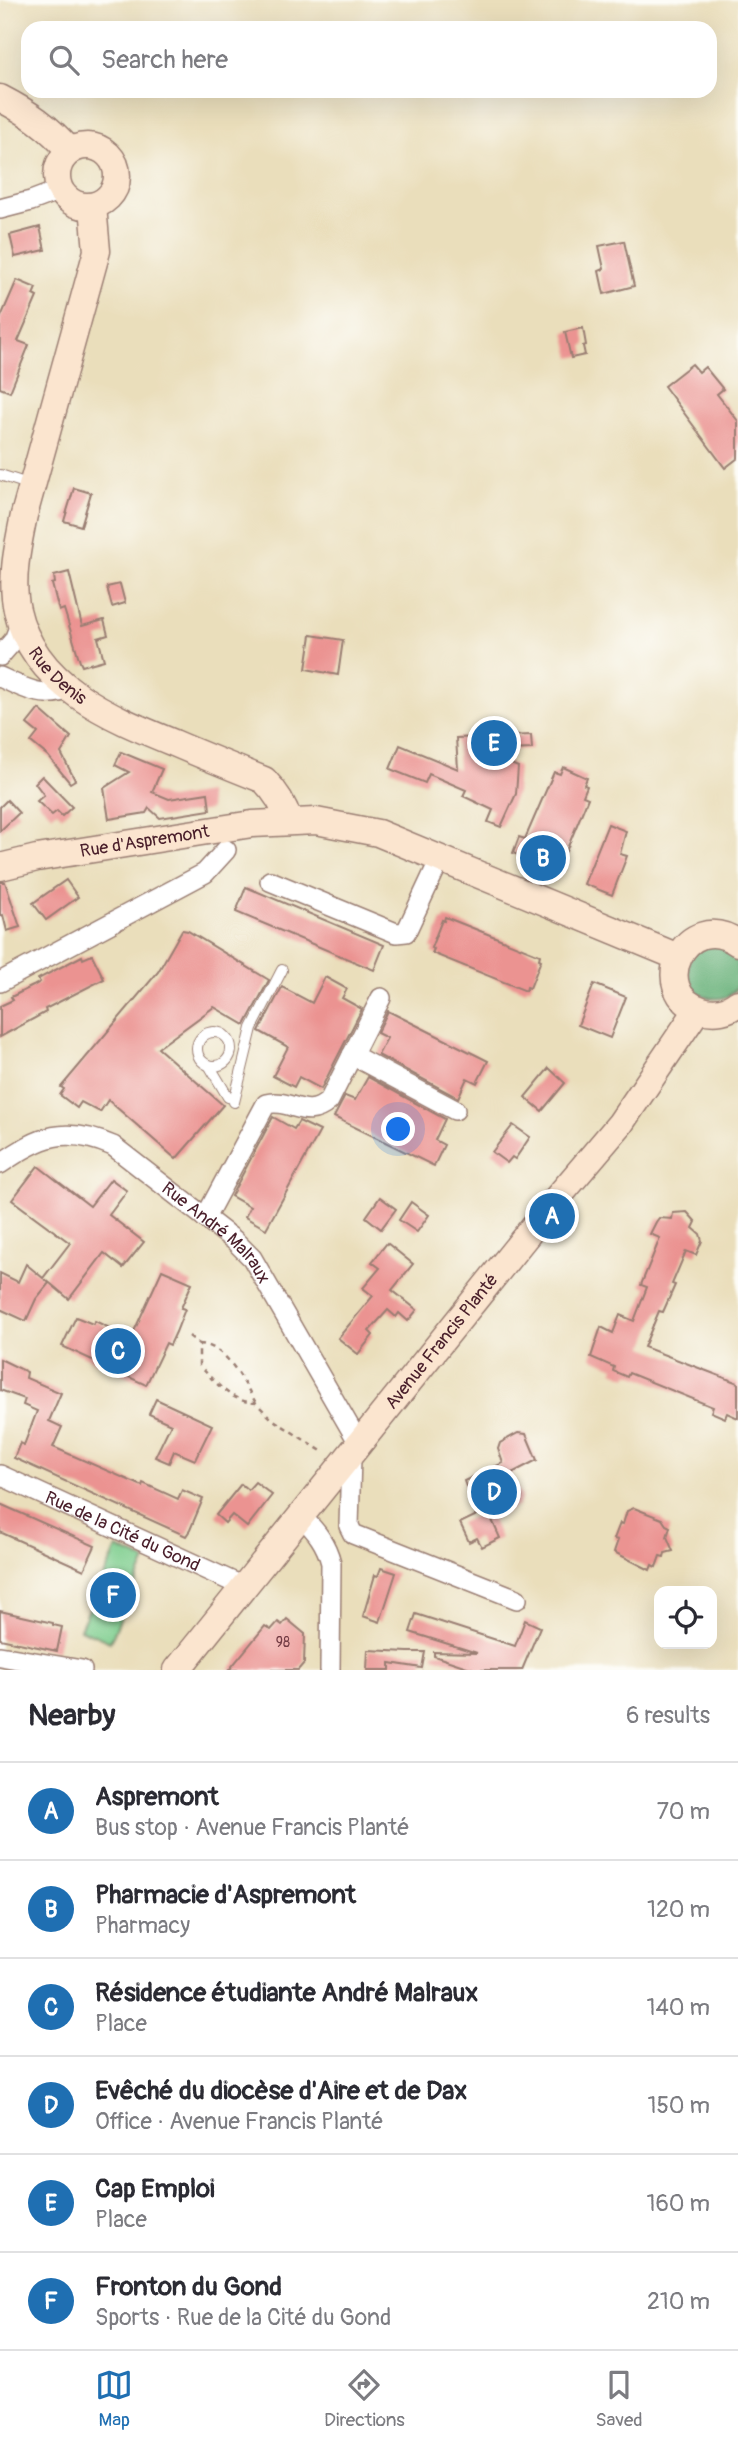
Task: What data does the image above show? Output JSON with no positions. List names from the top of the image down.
{
  "streets": {
    "street": [
      "Rue Denis",
      "Rue d'Aspremont",
      "Rue André Malraux",
      "Avenue Francis Planté",
      "Rue de la Cité du Gond"
    ]
  },
  "crossings": [
    ["Rue Denis", "Rue d'Aspremont"],
    ["Rue André Malraux", "Avenue Francis Planté"],
    ["Avenue Francis Planté", "Rue de la Cité du Gond"]
  ],
  "house_numbers": ["98"],
  "page": {
    "search": "Search here",
    "pins": [
      "E",
      "B",
      "A",
      "C",
      "D",
      "F"
    ],
    "heading": ["Nearby", "6 results"],
    "list": [
      {
        "mark": "A",
        "name": "Aspremont",
        "note": "Bus stop · Avenue Francis Planté",
        "value": "70 m"
      },
      {
        "mark": "B",
        "name": "Pharmacie d'Aspremont",
        "note": "Pharmacy",
        "value": "120 m"
      },
      {
        "mark": "C",
        "name": "Résidence étudiante André Malraux",
        "note": "Place",
        "value": "140 m"
      },
      {
        "mark": "D",
        "name": "Evêché du diocèse d'Aire et de Dax",
        "note": "Office · Avenue Francis Planté",
        "value": "150 m"
      },
      {
        "mark": "E",
        "name": "Cap Emploi",
        "note": "Place",
        "value": "160 m"
      },
      {
        "mark": "F",
        "name": "Fronton du Gond",
        "note": "Sports · Rue de la Cité du Gond",
        "value": "210 m"
      }
    ],
    "nav": ["Map", "Directions", "Saved"]
  }
}
